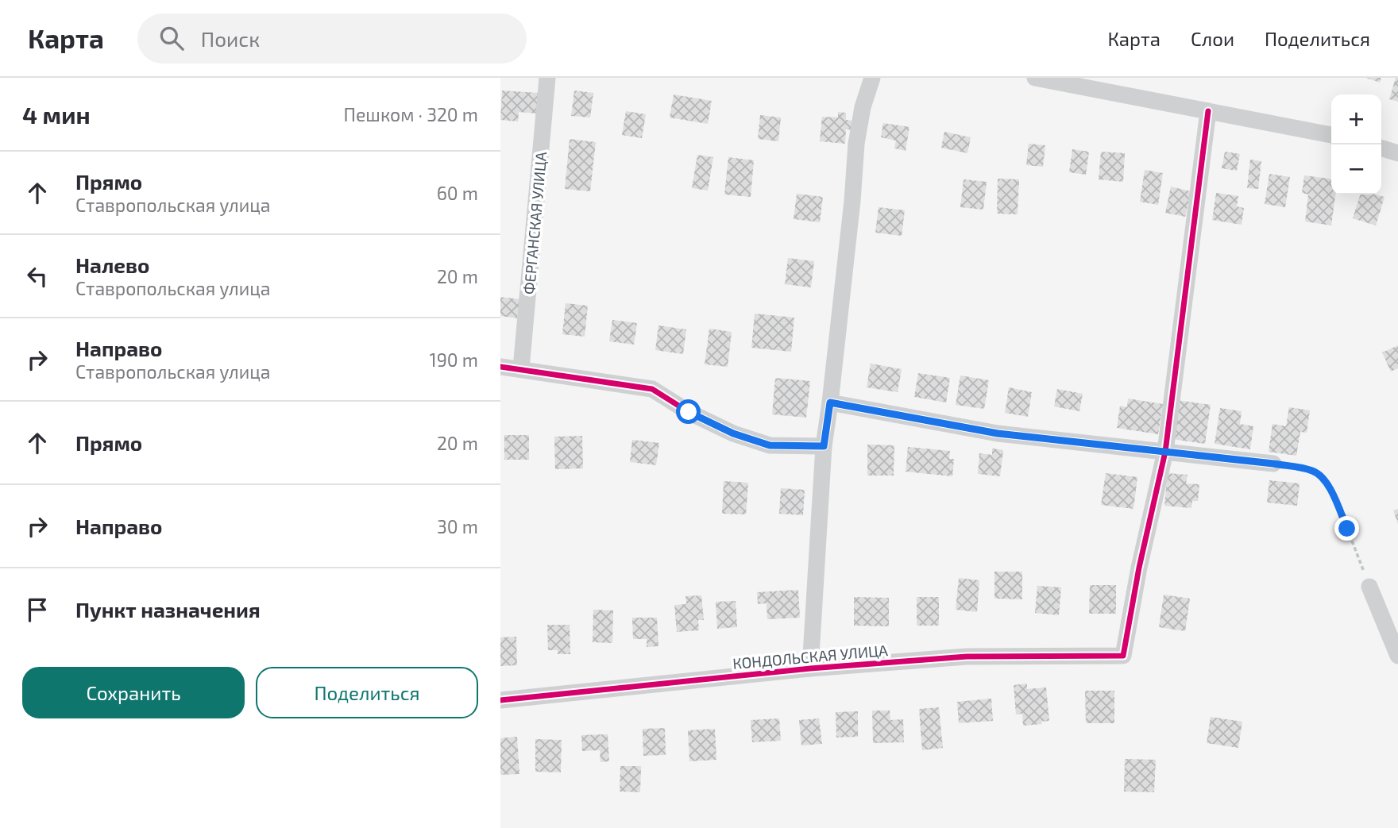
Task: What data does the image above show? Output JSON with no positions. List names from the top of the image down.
{
  "streets": {
    "street": ["ФЕРГАНСКАЯ УЛИЦА", "КОНДОЛЬСКАЯ УЛИЦА"]
  },
  "page": {
    "header": "Карта",
    "search": "Поиск",
    "nav": ["Карта", "Слои", "Поделиться"],
    "heading": ["4 мин", "Пешком · 320 m"],
    "map_buttons": ["+", "−"],
    "list": [
      ["Прямо", "Ставропольская улица", "60 m"],
      ["Налево", "Ставропольская улица", "20 m"],
      ["Направо", "Ставропольская улица", "190 m"],
      ["Прямо", "20 m"],
      ["Направо", "30 m"],
      "Пункт назначения"
    ],
    "buttons": ["Сохранить", "Поделиться"]
  }
}
